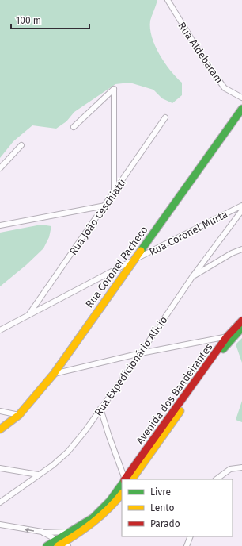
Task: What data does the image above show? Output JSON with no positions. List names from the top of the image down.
{
  "streets": {
    "street": [
      "Rua Aldebaram",
      "Rua João Ceschiatti",
      "Rua Coronel Murta",
      "Rua Coronel Pacheco",
      "Rua Expedicionário Alicio",
      "Avenida dos Bandeirantes"
    ]
  },
  "crossings": [
    ["Rua João Ceschiatti", "Rua Coronel Murta"],
    ["Rua Coronel Murta", "Rua Coronel Pacheco"]
  ],
  "legend": ["Livre", "Lento", "Parado"],
  "scale_bar": "100 m"
}
